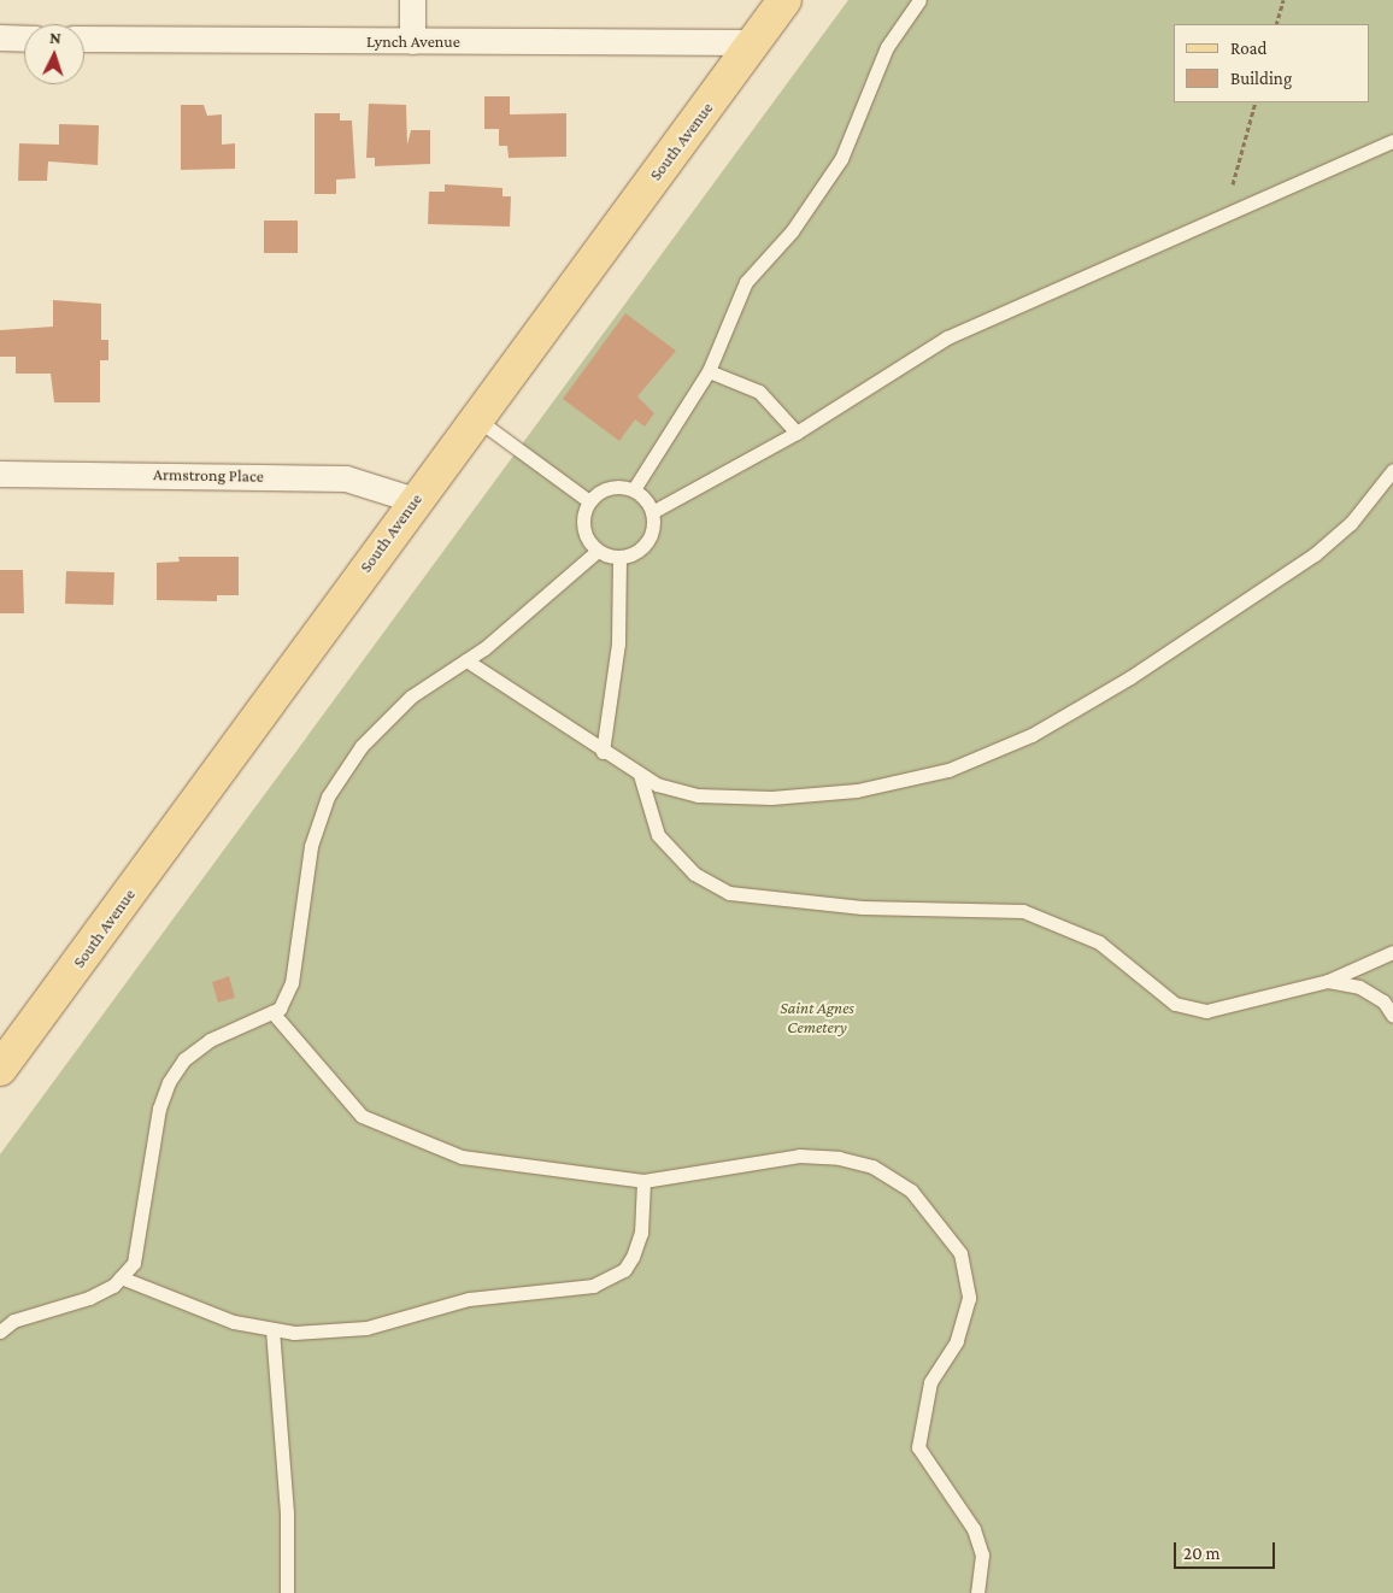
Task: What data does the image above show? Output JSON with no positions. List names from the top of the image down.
{
  "streets": {
    "main road": ["South Avenue"],
    "street": ["Lynch Avenue", "Armstrong Place"]
  },
  "crossings": [
    ["Lynch Avenue", "South Avenue"],
    ["South Avenue", "Armstrong Place"]
  ],
  "parks": ["Saint Agnes Cemetery"],
  "legend": ["Road", "Building"],
  "scale_bar": "20 m",
  "north": "top"
}
